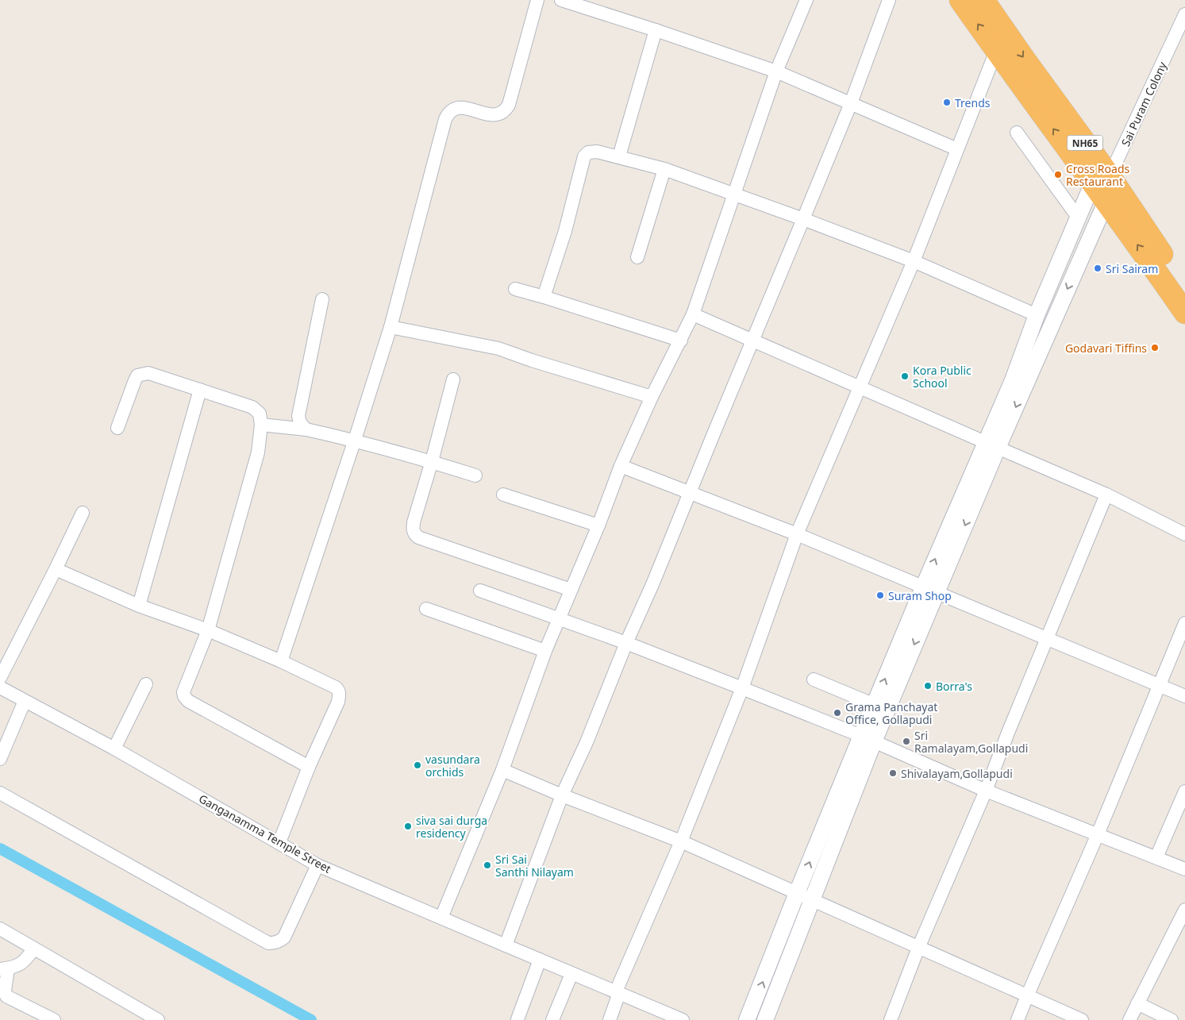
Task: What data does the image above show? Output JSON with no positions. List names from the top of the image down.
{
  "streets": {
    "highway": ["NH65"],
    "street": ["Sai Puram Colony", "Ganganamma Temple Street"]
  },
  "crossings": [
    ["Sai Puram Colony", "NH65"]
  ],
  "places": [
    "Trends",
    "Cross Roads Restaurant",
    "Sri Sairam",
    "Godavari Tiffins",
    "Kora Public School",
    "Suram Shop",
    "Borra's",
    "Grama Panchayat Office, Gollapudi",
    "Sri Ramalayam,Gollapudi",
    "vasundara orchids",
    "Shivalayam,Gollapudi",
    "siva sai durga residency",
    "Sri Sai Santhi Nilayam"
  ]
}
